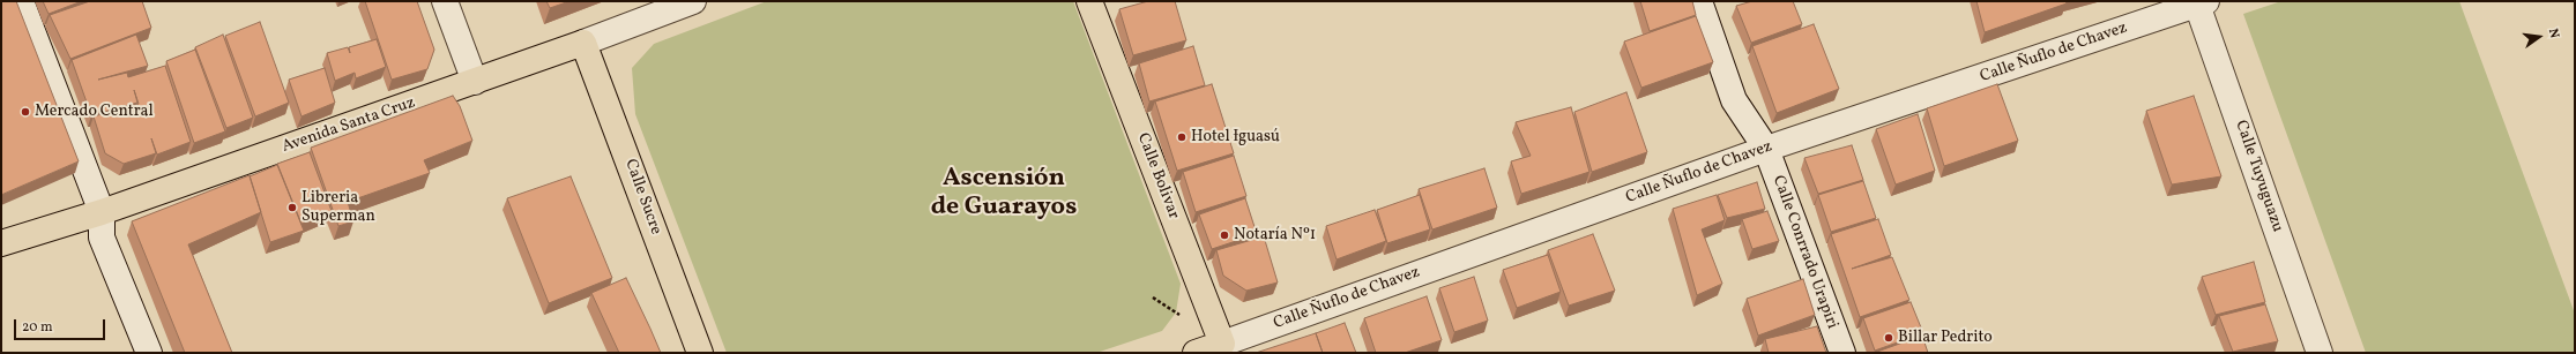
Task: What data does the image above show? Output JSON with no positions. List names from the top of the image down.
{
  "streets": {
    "main road": [
      "Calle Ñuflo de Chavez",
      "Avenida Santa Cruz",
      "Calle Bolivar",
      "Calle Sucre"
    ],
    "street": ["Calle Tuyuguazu", "Calle Conrrado Urapiri"]
  },
  "crossings": [
    ["Calle Ñuflo de Chavez", "Calle Bolivar"],
    ["Calle Ñuflo de Chavez", "Calle Tuyuguazu"],
    ["Calle Ñuflo de Chavez", "Calle Conrrado Urapiri"],
    ["Avenida Santa Cruz", "Calle Sucre"]
  ],
  "districts": ["Ascensión de Guarayos"],
  "places": [
    "Mercado Central",
    "Hotel Ɨguasú",
    "Libreria Superman",
    "Notaría Nº1",
    "Billar Pedrito"
  ],
  "scale_bar": "20 m",
  "north": "right"
}
